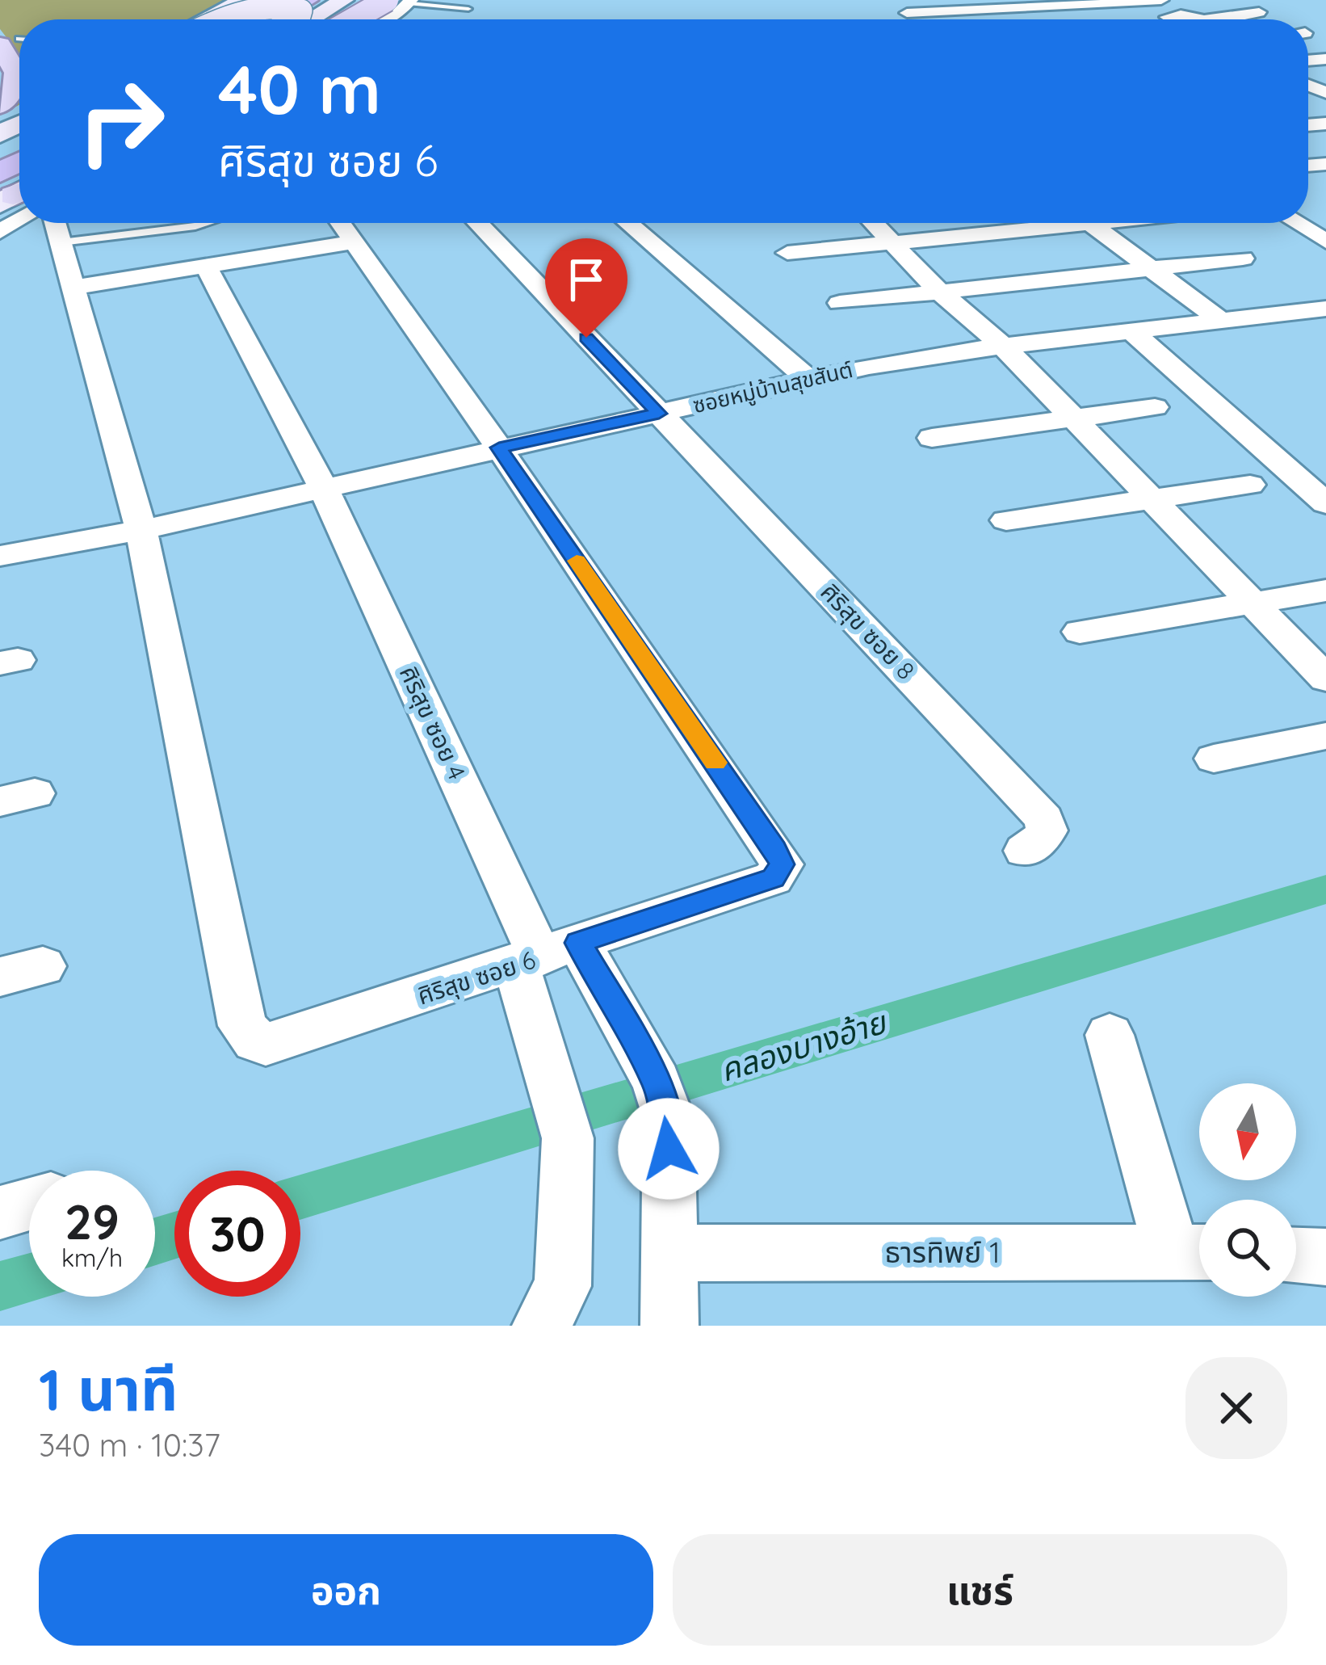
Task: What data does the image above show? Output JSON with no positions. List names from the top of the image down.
{
  "streets": {
    "street": [
      "ซอยหมู่บ้านสุขสันต์",
      "ศิริสุข ซอย 8",
      "ศิริสุข ซอย 4",
      "ศิริสุข ซอย 6",
      "ธารทิพย์ 1"
    ]
  },
  "crossings": [
    ["ซอยหมู่บ้านสุขสันต์", "ศิริสุข ซอย 8"],
    ["ซอยหมู่บ้านสุขสันต์", "ศิริสุข ซอย 4"],
    ["ซอยหมู่บ้านสุขสันต์", "ศิริสุข ซอย 6"],
    ["ศิริสุข ซอย 4", "ศิริสุข ซอย 6"]
  ],
  "water": ["คลองบางอ้าย"],
  "north": "bottom",
  "page": {
    "turn": ["40 m", "ศิริสุข ซอย 6"],
    "speed": "29 km/h",
    "limit": "30",
    "heading": ["1 นาที", "340 m · 10:37"],
    "buttons": ["ออก", "แชร์"]
  }
}
